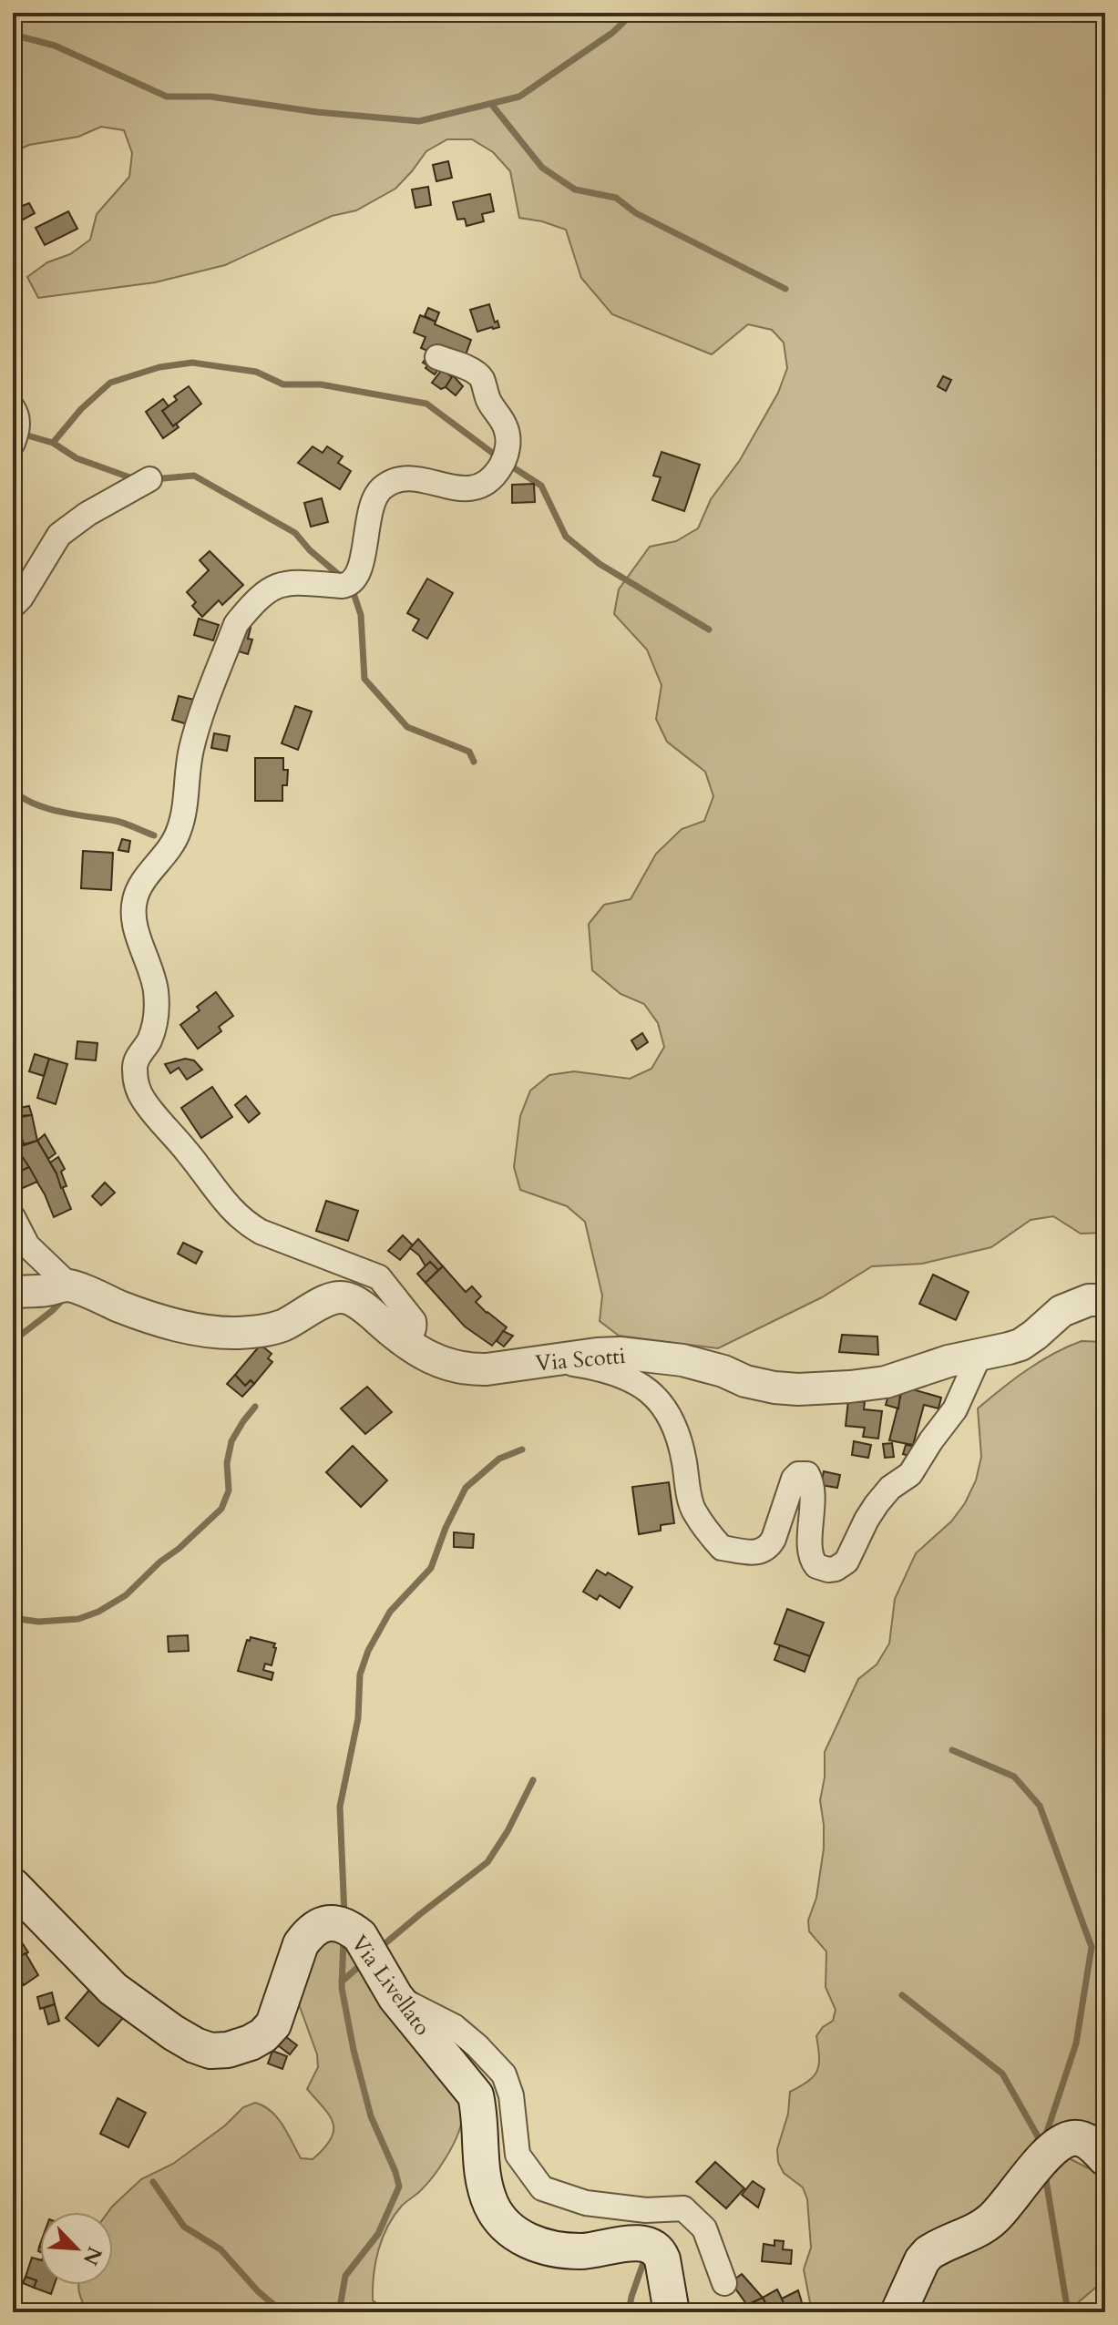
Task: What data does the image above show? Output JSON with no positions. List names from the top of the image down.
{
  "streets": {
    "main road": ["Via Livellato"],
    "street": ["Via Scotti"]
  },
  "north": "bottom right"
}
